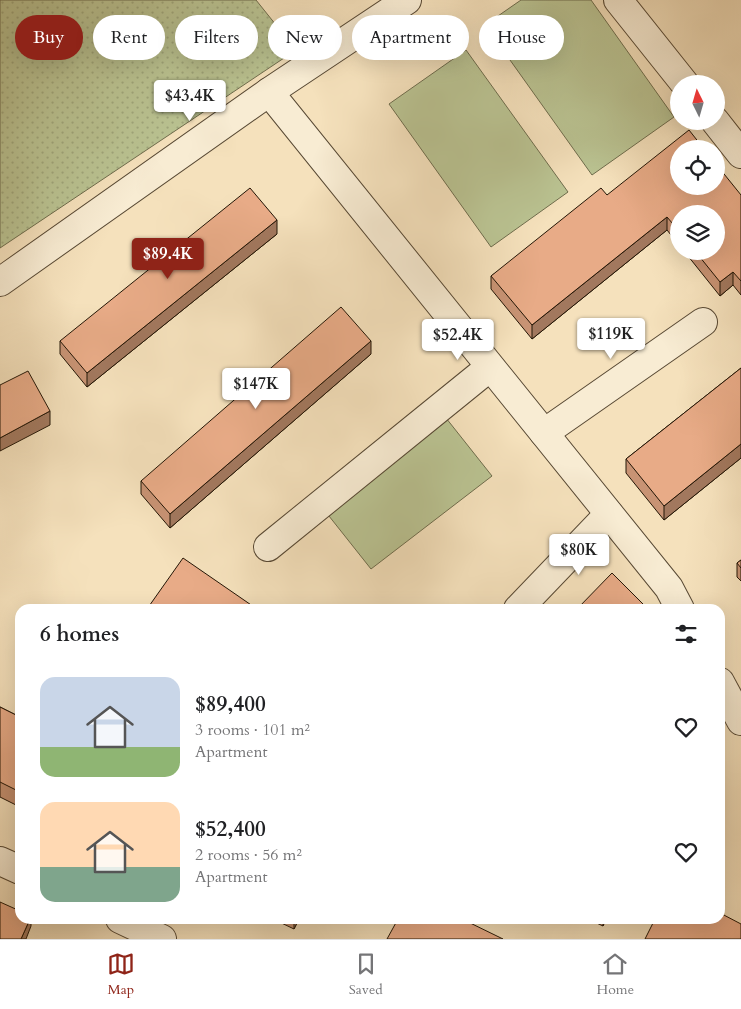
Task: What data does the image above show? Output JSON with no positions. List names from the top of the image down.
{
  "north": "top",
  "page": {
    "chip": [
      "Buy",
      "Rent",
      "Filters",
      "New",
      "Apartment",
      "House"
    ],
    "price": [
      "$43.4K",
      "$89.4K",
      "$119K",
      "$52.4K",
      "$147K",
      "$80K"
    ],
    "heading": "6 homes",
    "list": [
      {
        "name": "$89,400",
        "note": "3 rooms · 101 m² · Apartment"
      },
      {
        "name": "$52,400",
        "note": "2 rooms · 56 m² · Apartment"
      }
    ],
    "tabs": ["Map", "Saved", "Home"]
  }
}
